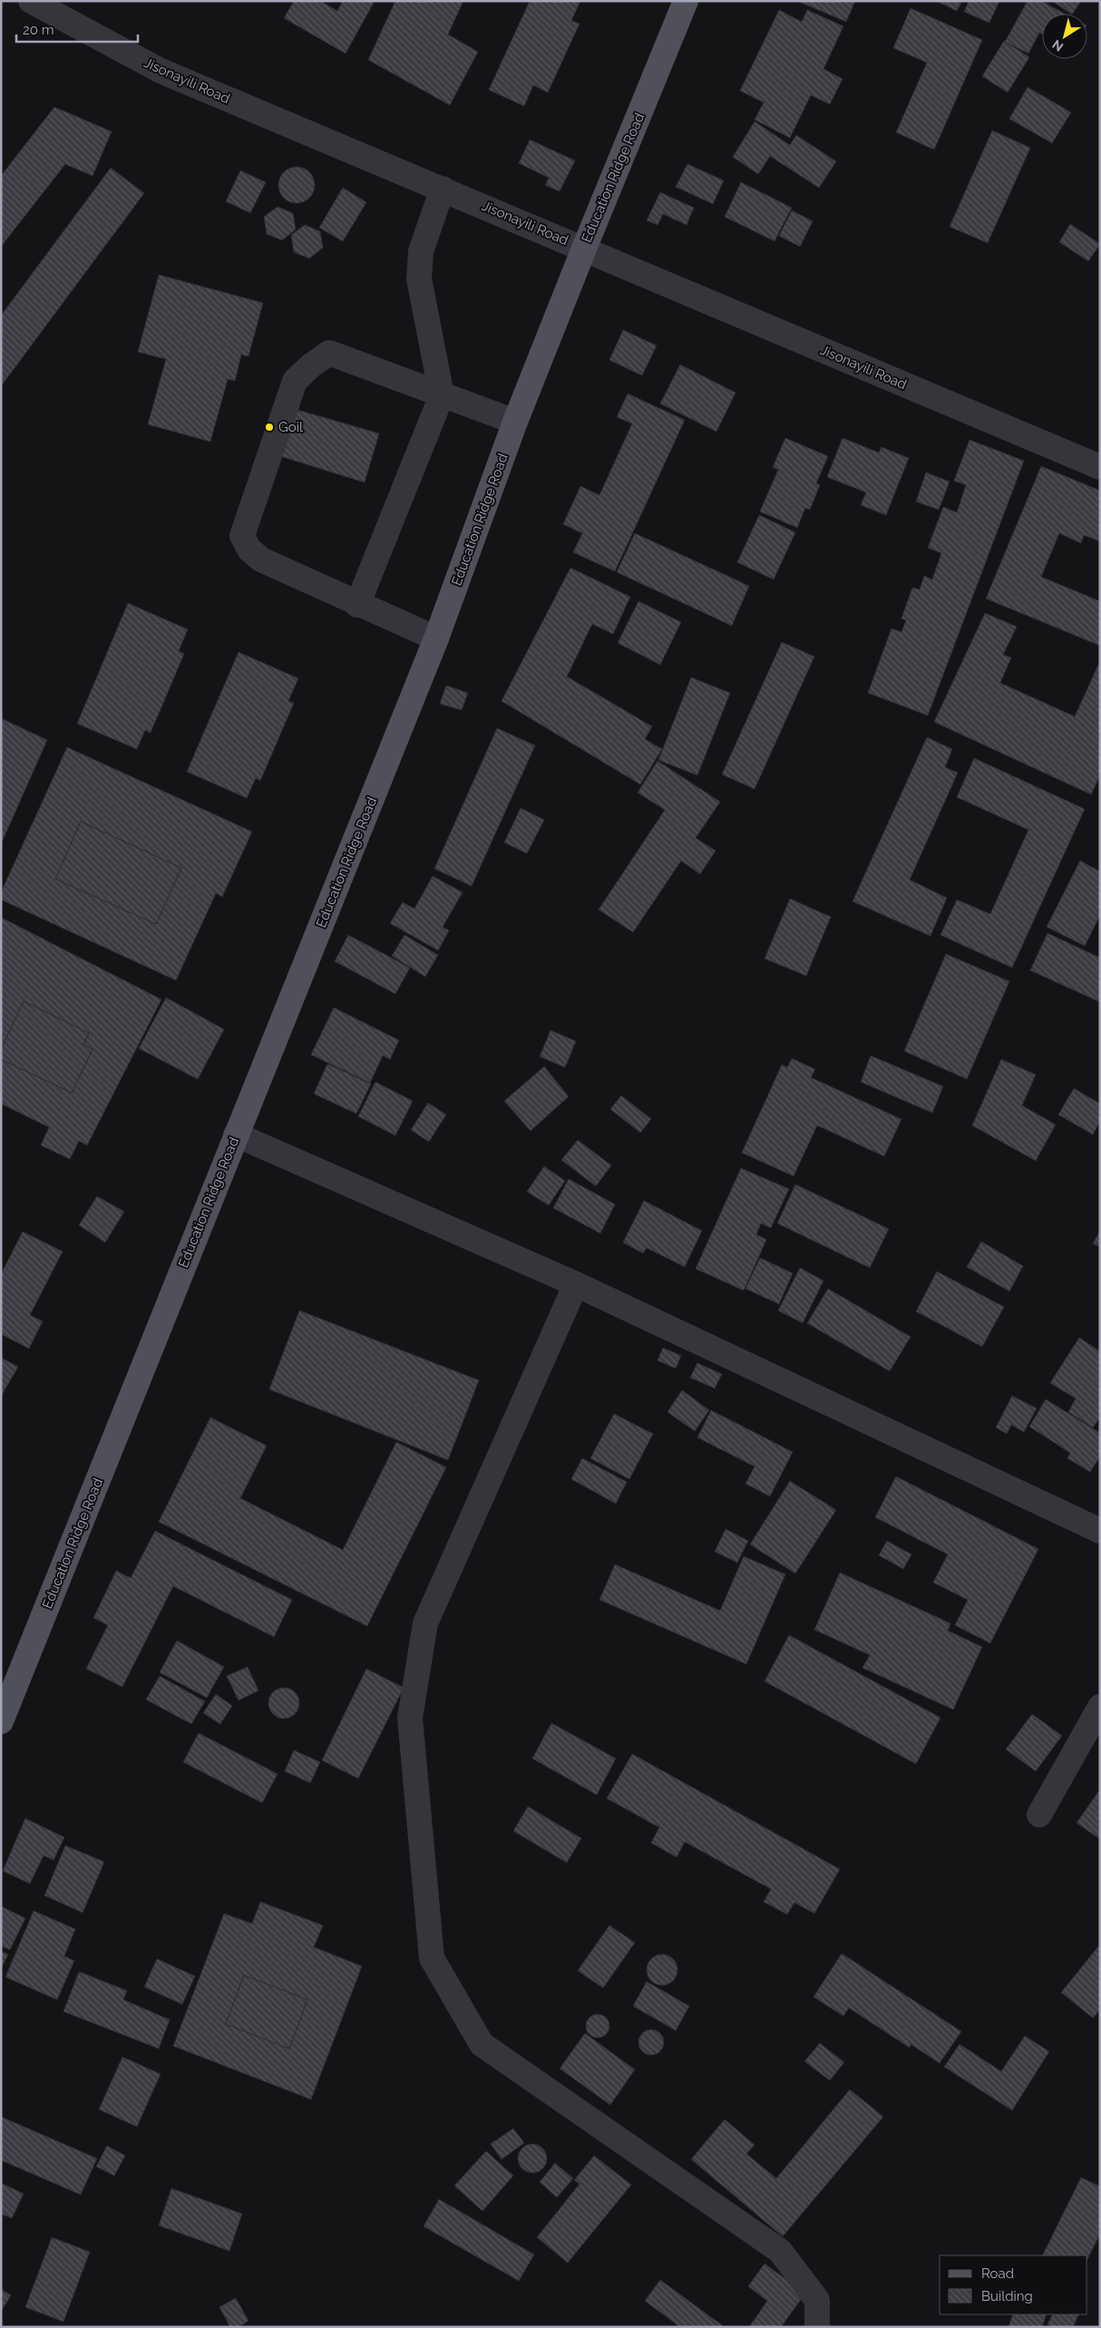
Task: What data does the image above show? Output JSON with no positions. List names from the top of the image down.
{
  "streets": {
    "main road": ["Education Ridge Road"],
    "street": ["Jisonayili Road"]
  },
  "crossings": [
    ["Jisonayili Road", "Education Ridge Road"]
  ],
  "places": ["Goil"],
  "legend": ["Road", "Building"],
  "scale_bar": "20 m",
  "north": "bottom left"
}
